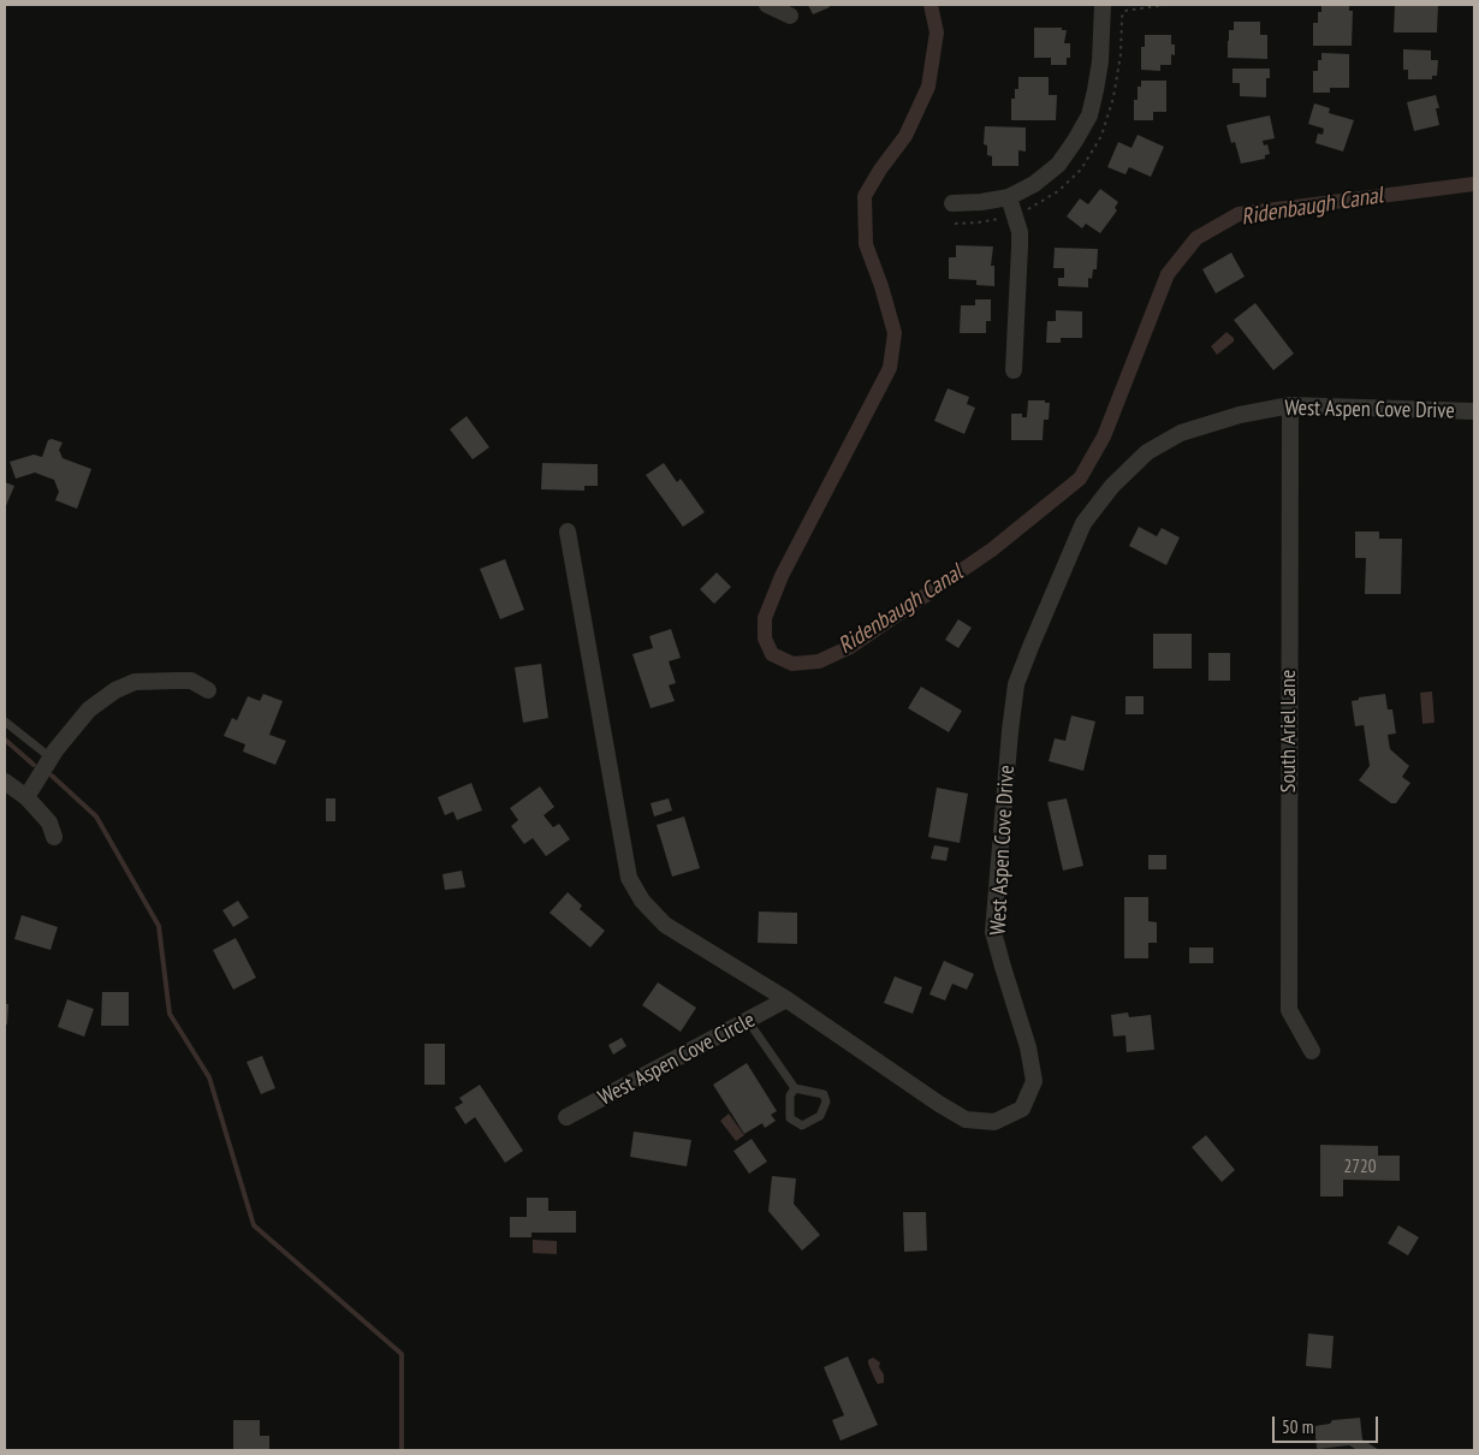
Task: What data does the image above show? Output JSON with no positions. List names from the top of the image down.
{
  "streets": {
    "street": ["West Aspen Cove Drive", "South Ariel Lane", "West Aspen Cove Circle"]
  },
  "crossings": [
    ["West Aspen Cove Drive", "South Ariel Lane"],
    ["West Aspen Cove Drive", "West Aspen Cove Circle"]
  ],
  "water": ["Ridenbaugh Canal"],
  "house_numbers": ["2720"],
  "scale_bar": "50 m"
}
